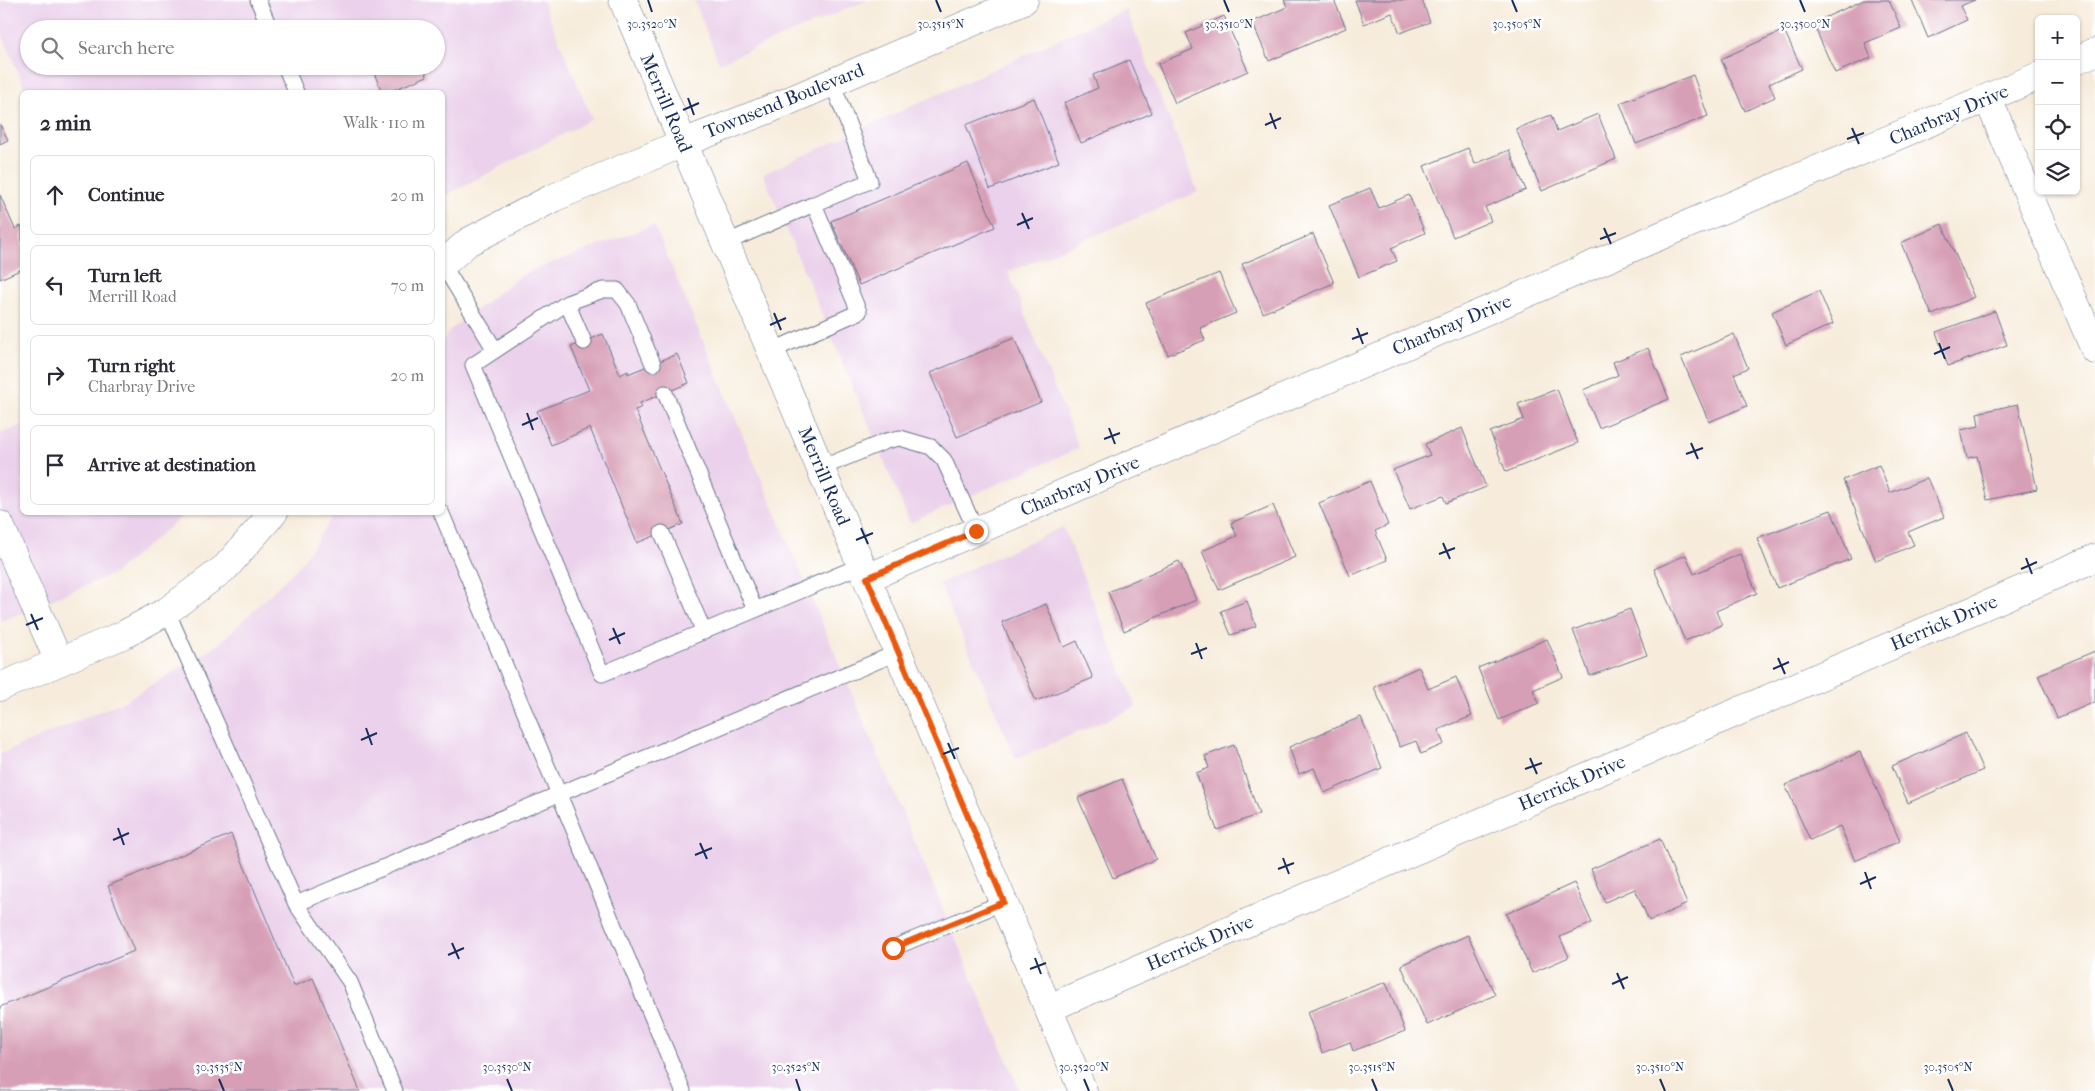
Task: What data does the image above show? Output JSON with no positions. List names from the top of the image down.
{
  "streets": {
    "street": [
      "Townsend Boulevard",
      "Merrill Road",
      "Charbray Drive",
      "Herrick Drive"
    ]
  },
  "crossings": [
    ["Townsend Boulevard", "Merrill Road"],
    ["Merrill Road", "Charbray Drive"],
    ["Merrill Road", "Herrick Drive"]
  ],
  "page": {
    "map_buttons": ["+", "−"],
    "search": "Search here",
    "heading": ["2 min", "Walk · 110 m"],
    "list": [
      ["Continue", "20 m"],
      ["Turn left", "Merrill Road", "70 m"],
      ["Turn right", "Charbray Drive", "20 m"],
      "Arrive at destination"
    ]
  },
  "coordinates": [
    "30.3520°N",
    "30.3515°N",
    "30.3510°N",
    "30.3505°N",
    "30.3500°N",
    "30.3535°N",
    "30.3530°N",
    "30.3525°N"
  ]
}
